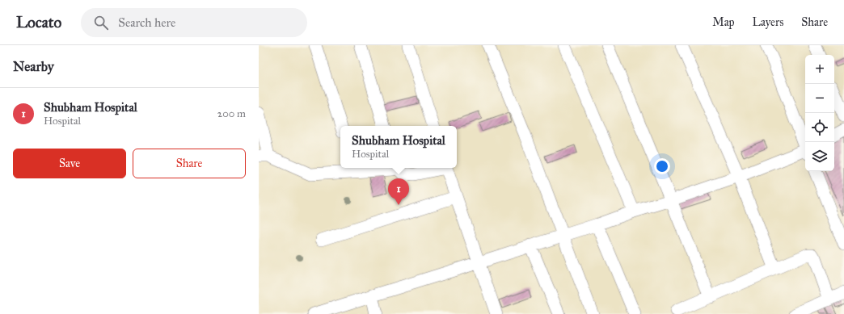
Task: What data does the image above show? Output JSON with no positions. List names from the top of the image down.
{
  "page": {
    "header": "Locato",
    "search": "Search here",
    "nav": ["Map", "Layers", "Share"],
    "heading": "Nearby",
    "map_buttons": ["+", "−"],
    "list": [
      {
        "mark": "1",
        "name": "Shubham Hospital",
        "note": "Hospital",
        "value": "200 m"
      }
    ],
    "popup": ["Shubham Hospital", "Hospital"],
    "buttons": ["Save", "Share"],
    "pins": "1"
  }
}
